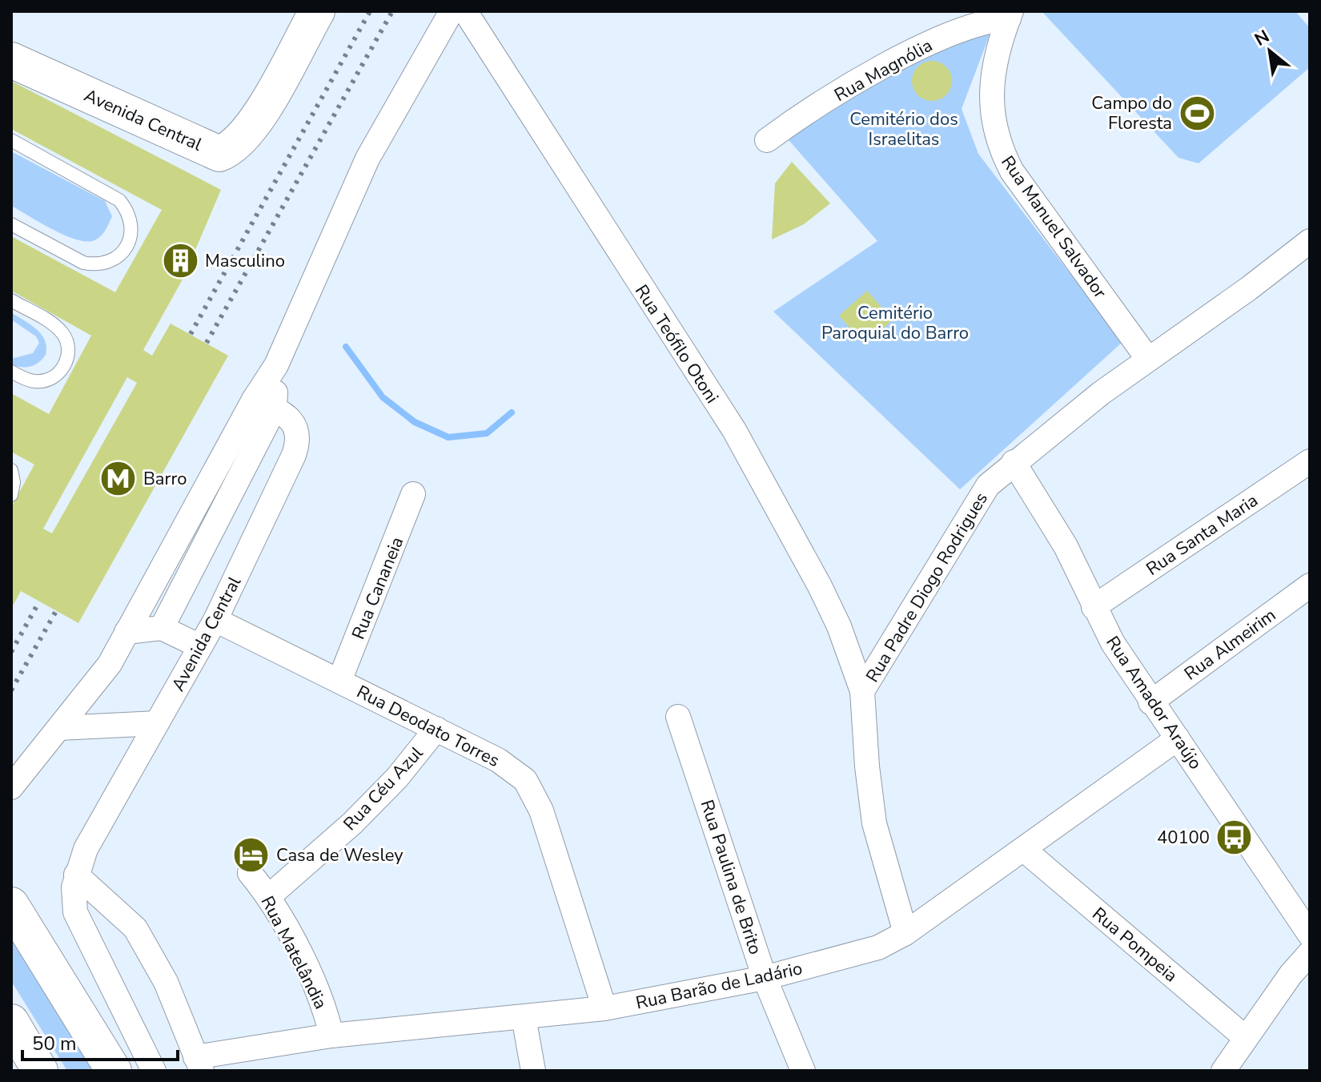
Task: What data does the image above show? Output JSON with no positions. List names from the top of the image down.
{
  "streets": {
    "main road": ["Avenida Central"],
    "street": [
      "Rua Magnólia",
      "Rua Manuel Salvador",
      "Rua Teófilo Otoni",
      "Rua Santa Maria",
      "Rua Padre Diogo Rodrigues",
      "Rua Cananeia",
      "Rua Almeirim",
      "Rua Amador Araújo",
      "Rua Deodato Torres",
      "Rua Céu Azul",
      "Rua Paulina de Brito",
      "Rua Pompeia",
      "Rua Matelândia",
      "Rua Barão de Ladário"
    ]
  },
  "crossings": [
    ["Rua Magnólia", "Rua Manuel Salvador"],
    ["Avenida Central", "Rua Deodato Torres"],
    ["Rua Manuel Salvador", "Rua Padre Diogo Rodrigues"],
    ["Rua Teófilo Otoni", "Rua Padre Diogo Rodrigues"],
    ["Rua Santa Maria", "Rua Amador Araújo"],
    ["Rua Padre Diogo Rodrigues", "Rua Amador Araújo"],
    ["Rua Padre Diogo Rodrigues", "Rua Barão de Ladário"],
    ["Rua Cananeia", "Rua Deodato Torres"],
    ["Rua Almeirim", "Rua Amador Araújo"],
    ["Rua Amador Araújo", "Rua Barão de Ladário"],
    ["Rua Deodato Torres", "Rua Céu Azul"],
    ["Rua Deodato Torres", "Rua Barão de Ladário"],
    ["Rua Céu Azul", "Rua Matelândia"],
    ["Rua Paulina de Brito", "Rua Barão de Ladário"],
    ["Rua Pompeia", "Rua Barão de Ladário"],
    ["Rua Matelândia", "Rua Barão de Ladário"]
  ],
  "parks": ["Cemitério dos Israelitas", "Cemitério Paroquial do Barro"],
  "places": {
    "sports": ["Campo do Floresta"],
    "building": ["Masculino"],
    "metro station": ["Barro"],
    "bus stop": ["40100"],
    "hotel": ["Casa de Wesley"]
  },
  "scale_bar": "50 m",
  "north": "top left"
}
